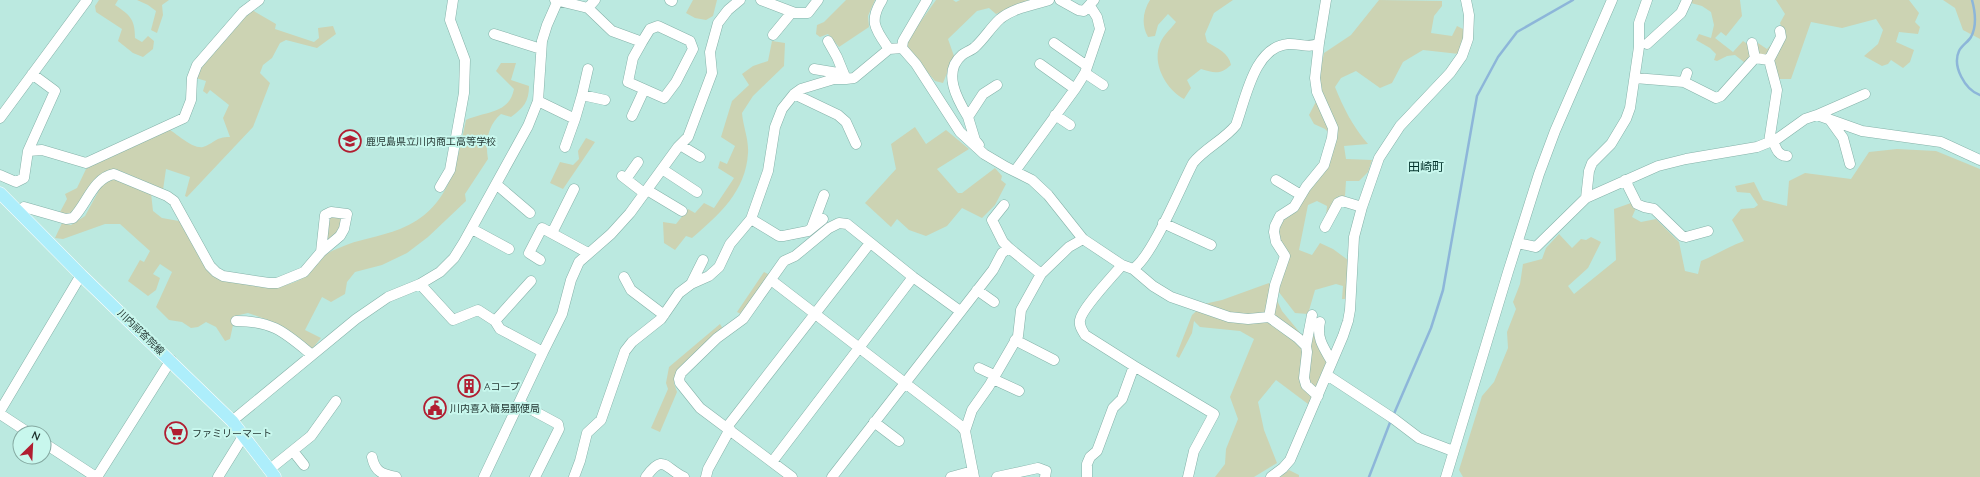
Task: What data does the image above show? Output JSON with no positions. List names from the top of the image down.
{
  "streets": {
    "main road": ["川内祁答院線"]
  },
  "districts": ["田崎町"],
  "places": {
    "school or university": ["鹿児島県立川内商工高等学校"],
    "building": ["Aコープ"],
    "public building": ["川内喜入簡易郵便局"],
    "supermarket": ["ファミリーマート"]
  },
  "north": "top right"
}
